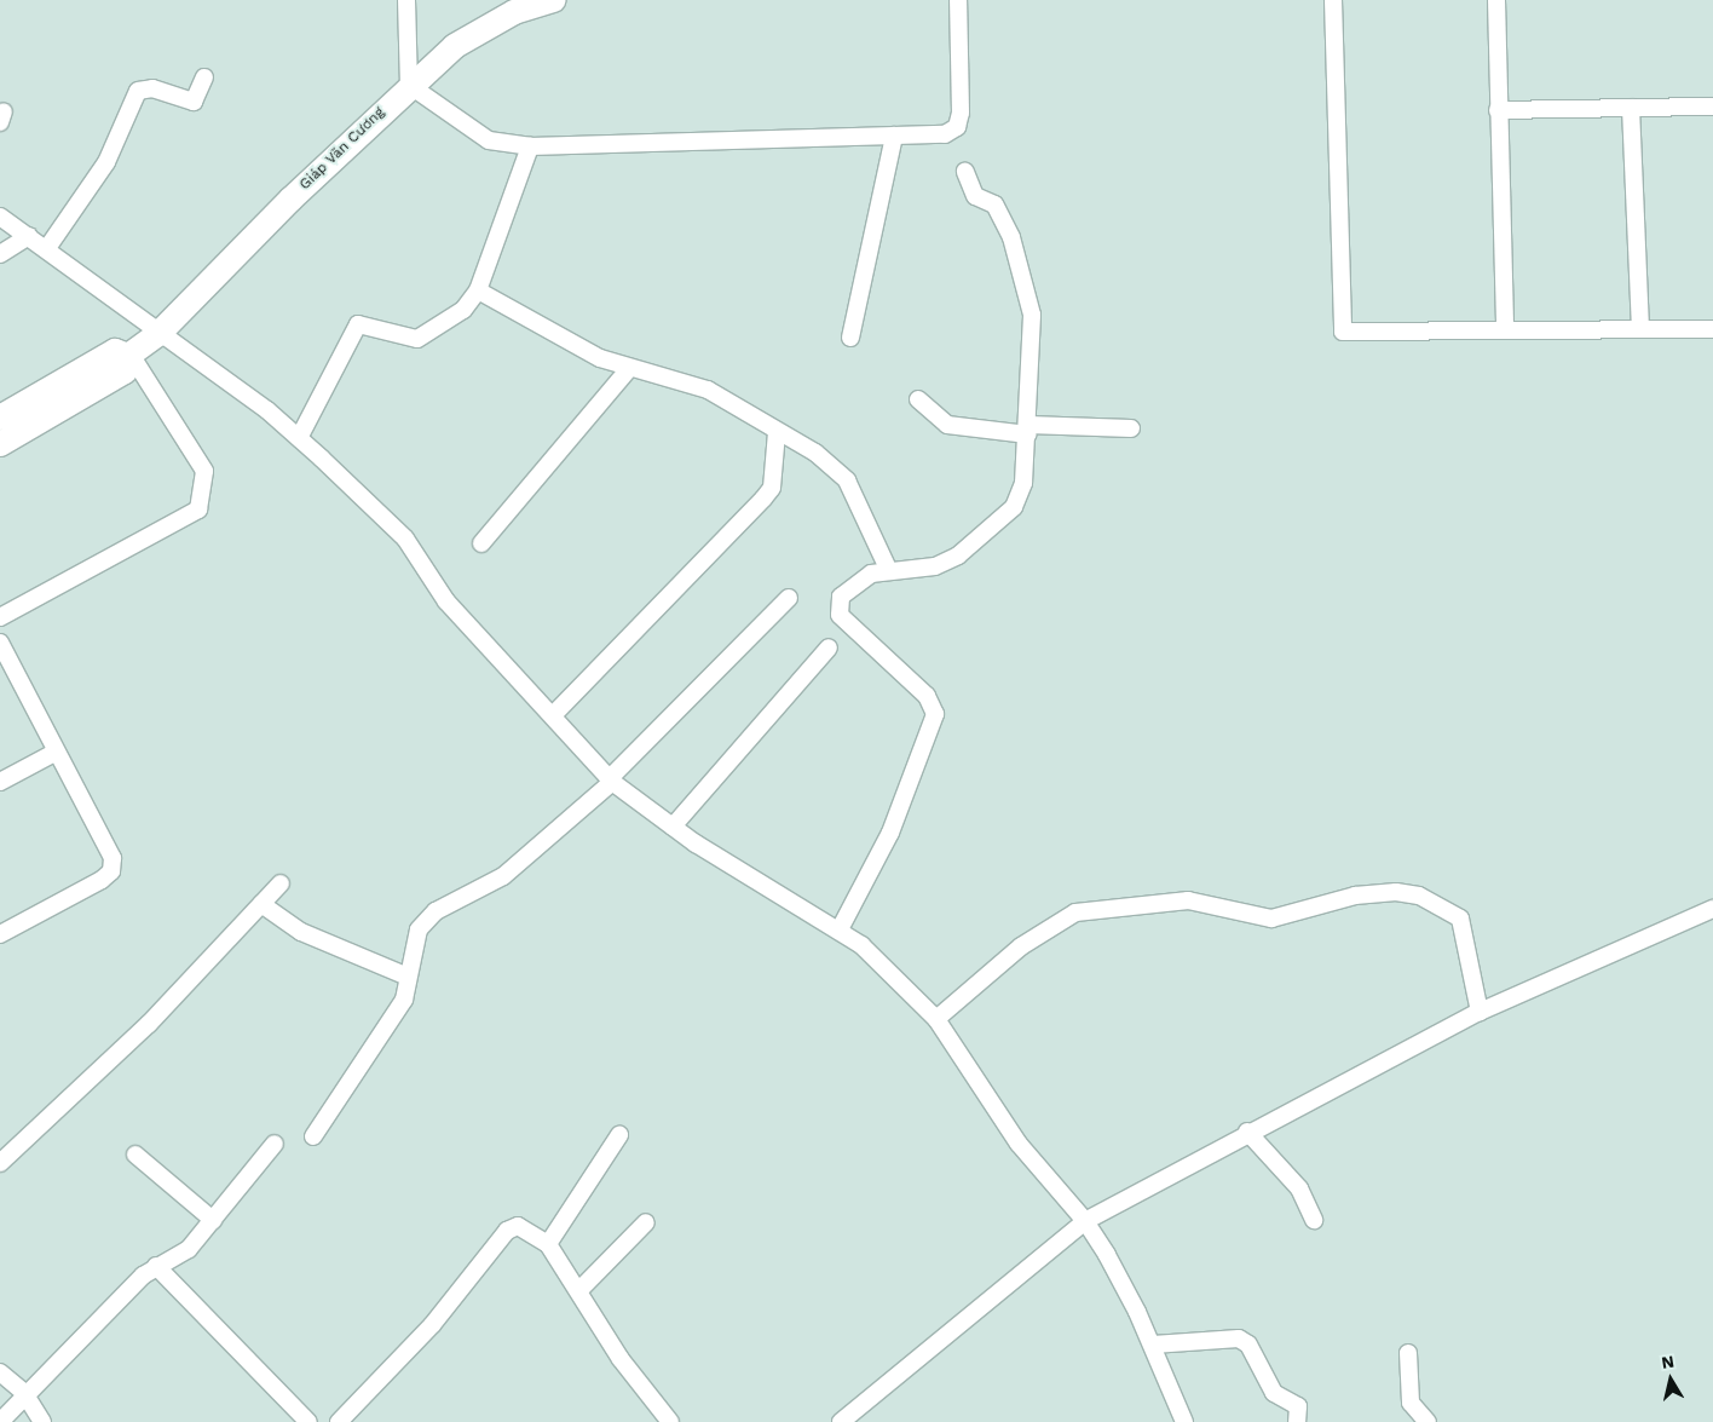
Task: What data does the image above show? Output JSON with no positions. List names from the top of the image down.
{
  "streets": {
    "street": ["Giáp Văn Cương"]
  },
  "north": "top"
}
